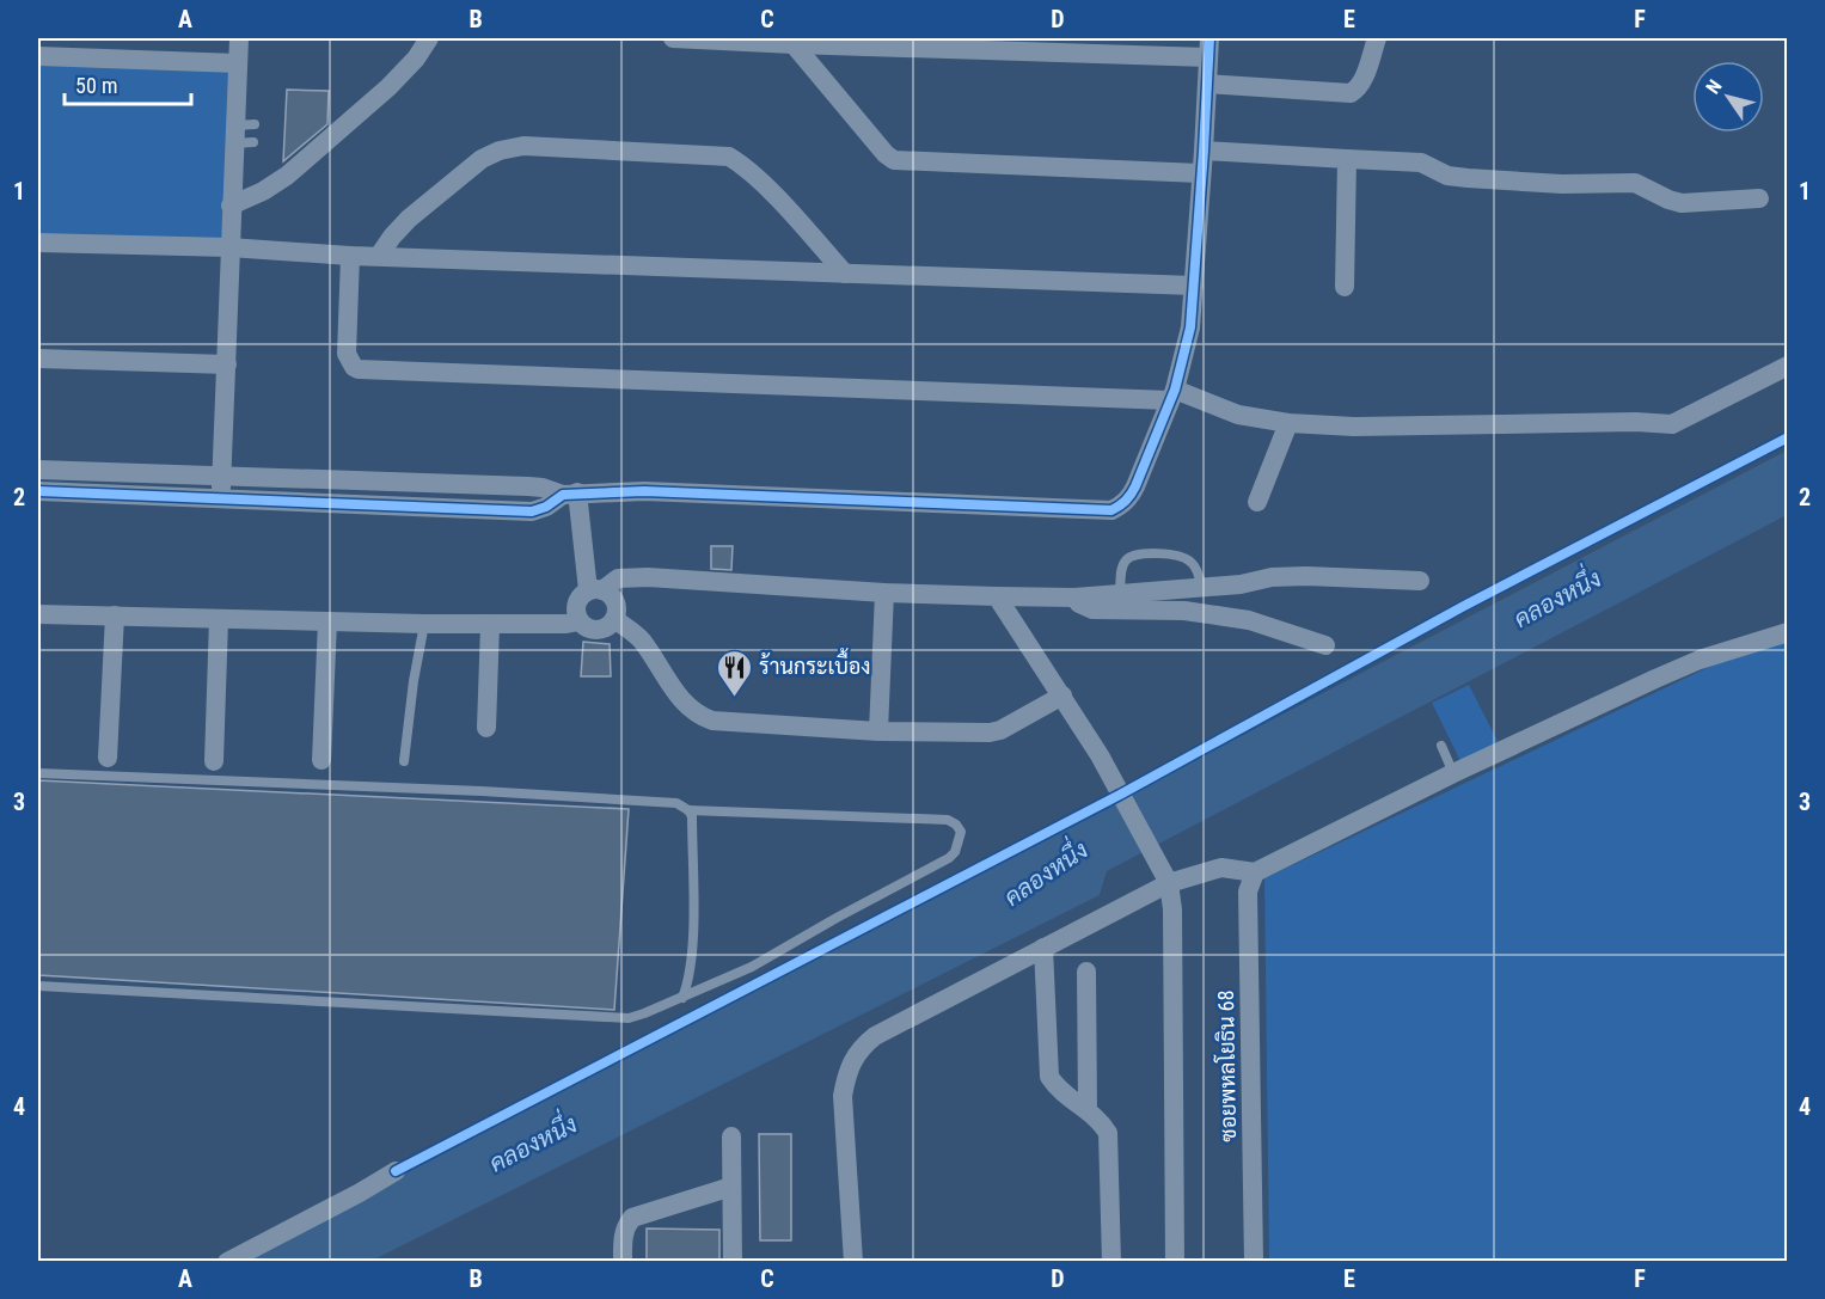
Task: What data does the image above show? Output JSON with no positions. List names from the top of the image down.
{
  "streets": {
    "street": ["ซอยพหลโยธิน 68"]
  },
  "water": ["คลองหนึ่ง"],
  "places": {
    "restaurant": ["ร้านกระเบื้อง"]
  },
  "scale_bar": "50 m",
  "north": "top left",
  "grid": {
    "columns": [
      "A",
      "B",
      "C",
      "D",
      "E",
      "F"
    ],
    "rows": [
      "1",
      "2",
      "3",
      "4"
    ]
  }
}
